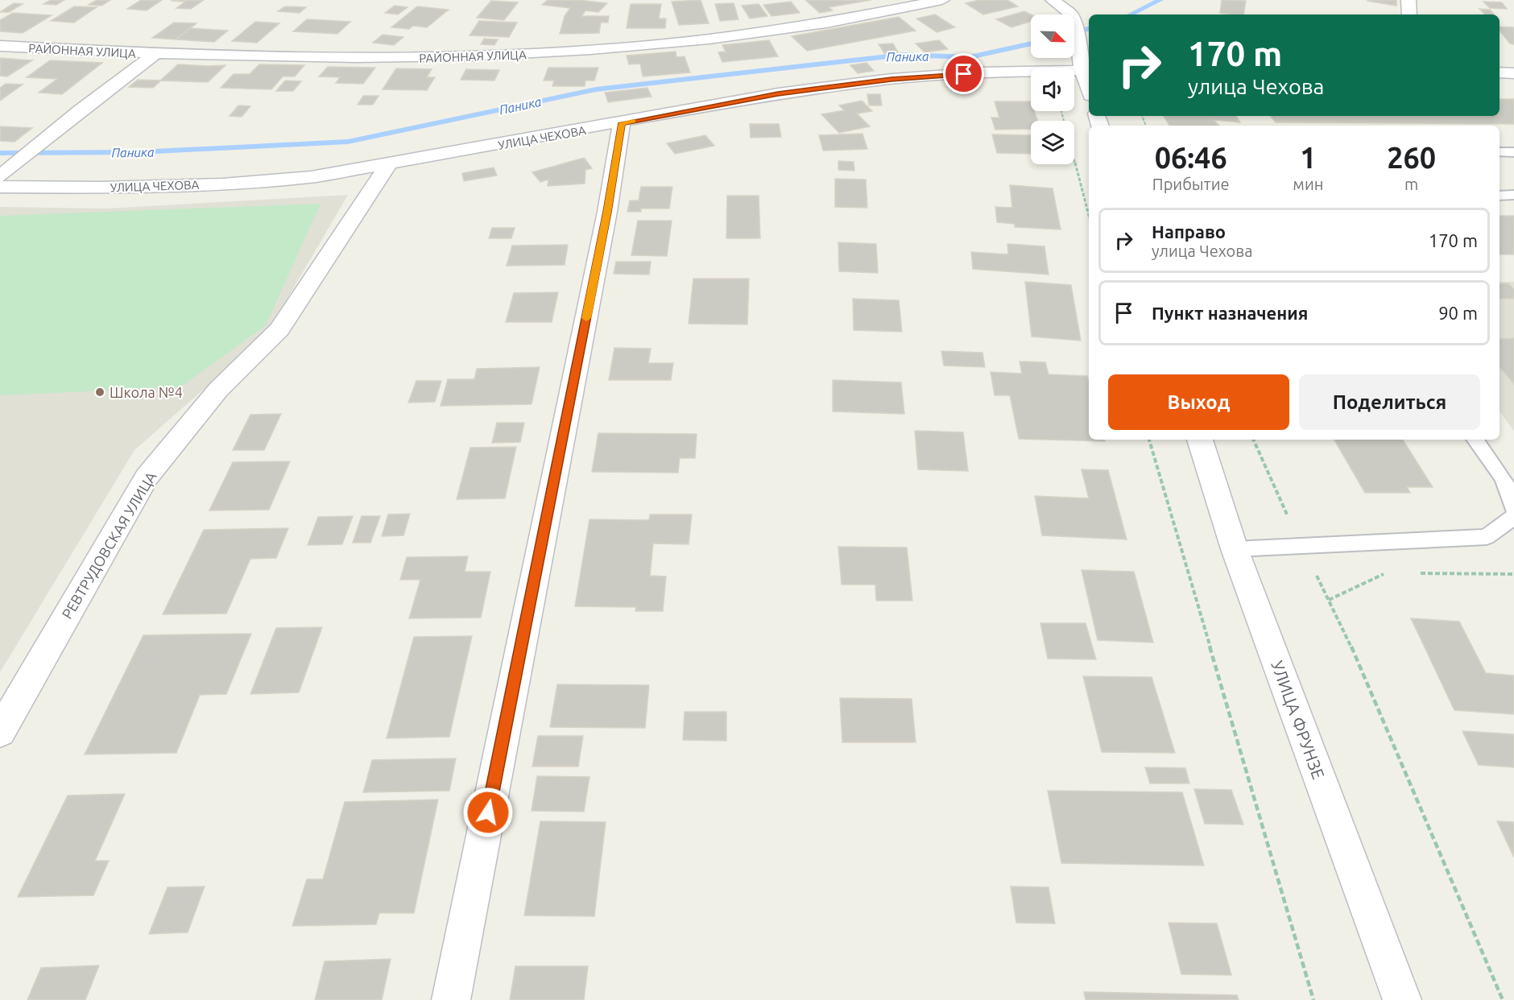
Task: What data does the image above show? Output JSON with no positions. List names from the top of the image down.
{
  "streets": {
    "street": [
      "РАЙОННАЯ УЛИЦА",
      "УЛИЦА ЧЕХОВА",
      "РЕВТРУДОВСКАЯ УЛИЦА",
      "УЛИЦА ФРУНЗЕ"
    ]
  },
  "crossings": [
    ["УЛИЦА ЧЕХОВА", "РЕВТРУДОВСКАЯ УЛИЦА"]
  ],
  "water": ["Паника"],
  "places": ["Школа №4"],
  "north": "bottom right",
  "page": {
    "turn": ["170 m", "улица Чехова"],
    "eta": [
      "06:46",
      "Прибытие",
      "1",
      "мин",
      "260",
      "m"
    ],
    "list": [
      {
        "name": "Направо",
        "note": "улица Чехова",
        "value": "170 m"
      },
      {
        "name": "Пункт назначения",
        "value": "90 m"
      }
    ],
    "buttons": ["Выход", "Поделиться"]
  }
}
